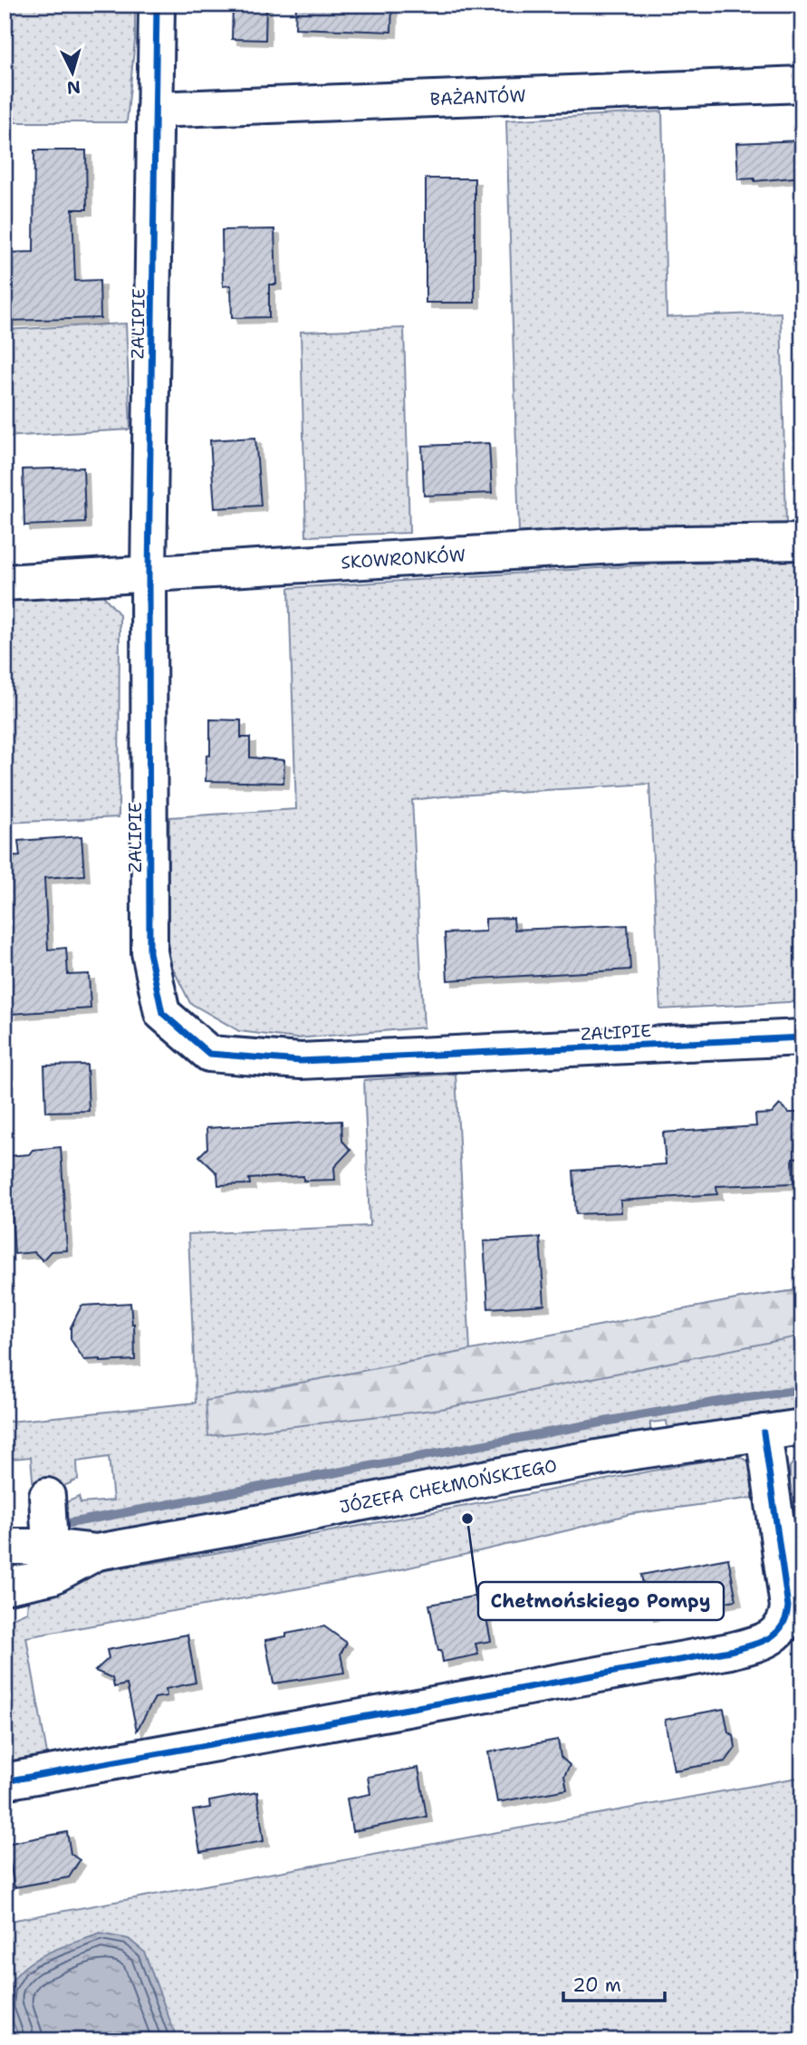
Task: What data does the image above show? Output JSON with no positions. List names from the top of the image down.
{
  "streets": {
    "street": [
      "BAŻANTÓW",
      "ZALIPIE",
      "SKOWRONKÓW",
      "JÓZEFA CHEŁMOŃSKIEGO"
    ]
  },
  "crossings": [
    ["BAŻANTÓW", "ZALIPIE"],
    ["ZALIPIE", "SKOWRONKÓW"]
  ],
  "places": ["Chełmońskiego Pompy"],
  "scale_bar": "20 m",
  "north": "bottom"
}
